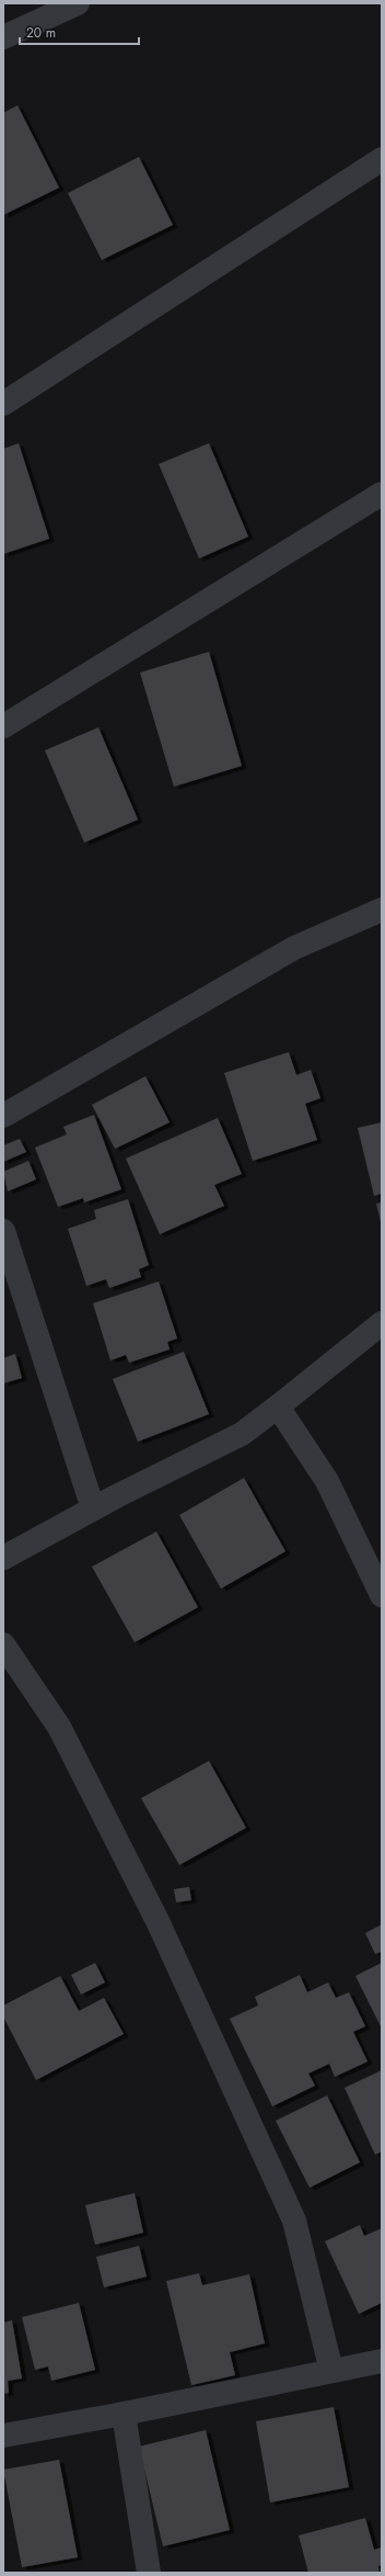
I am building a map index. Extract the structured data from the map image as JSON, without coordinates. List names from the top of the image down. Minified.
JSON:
{"scale_bar":"20 m"}
